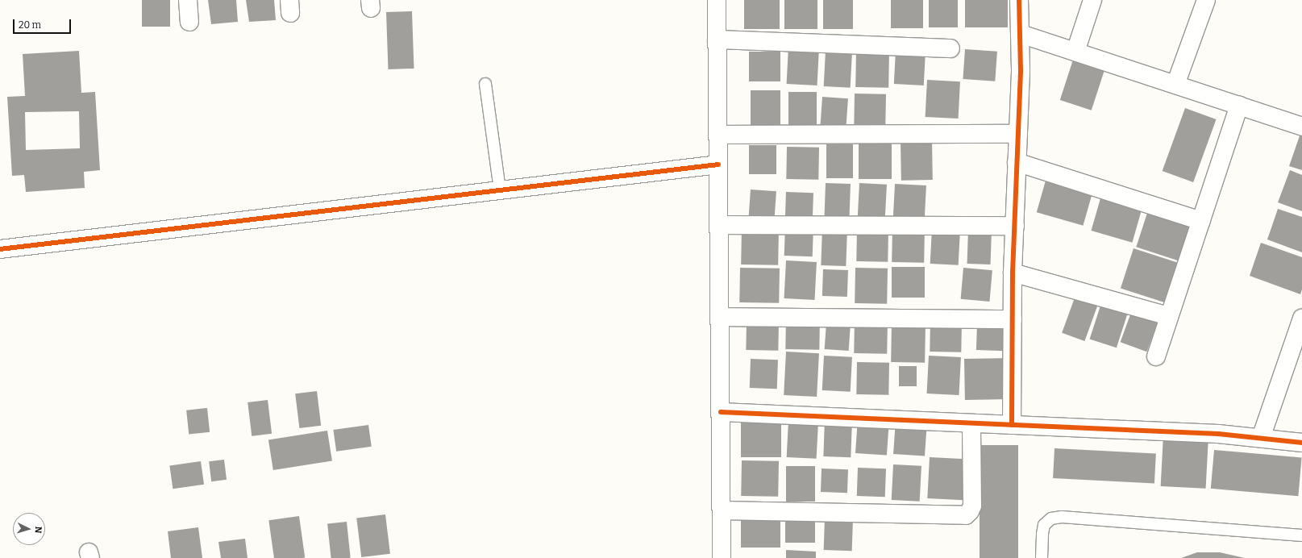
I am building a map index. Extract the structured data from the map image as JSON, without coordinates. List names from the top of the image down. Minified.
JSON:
{"scale_bar":"20 m","north":"right"}
